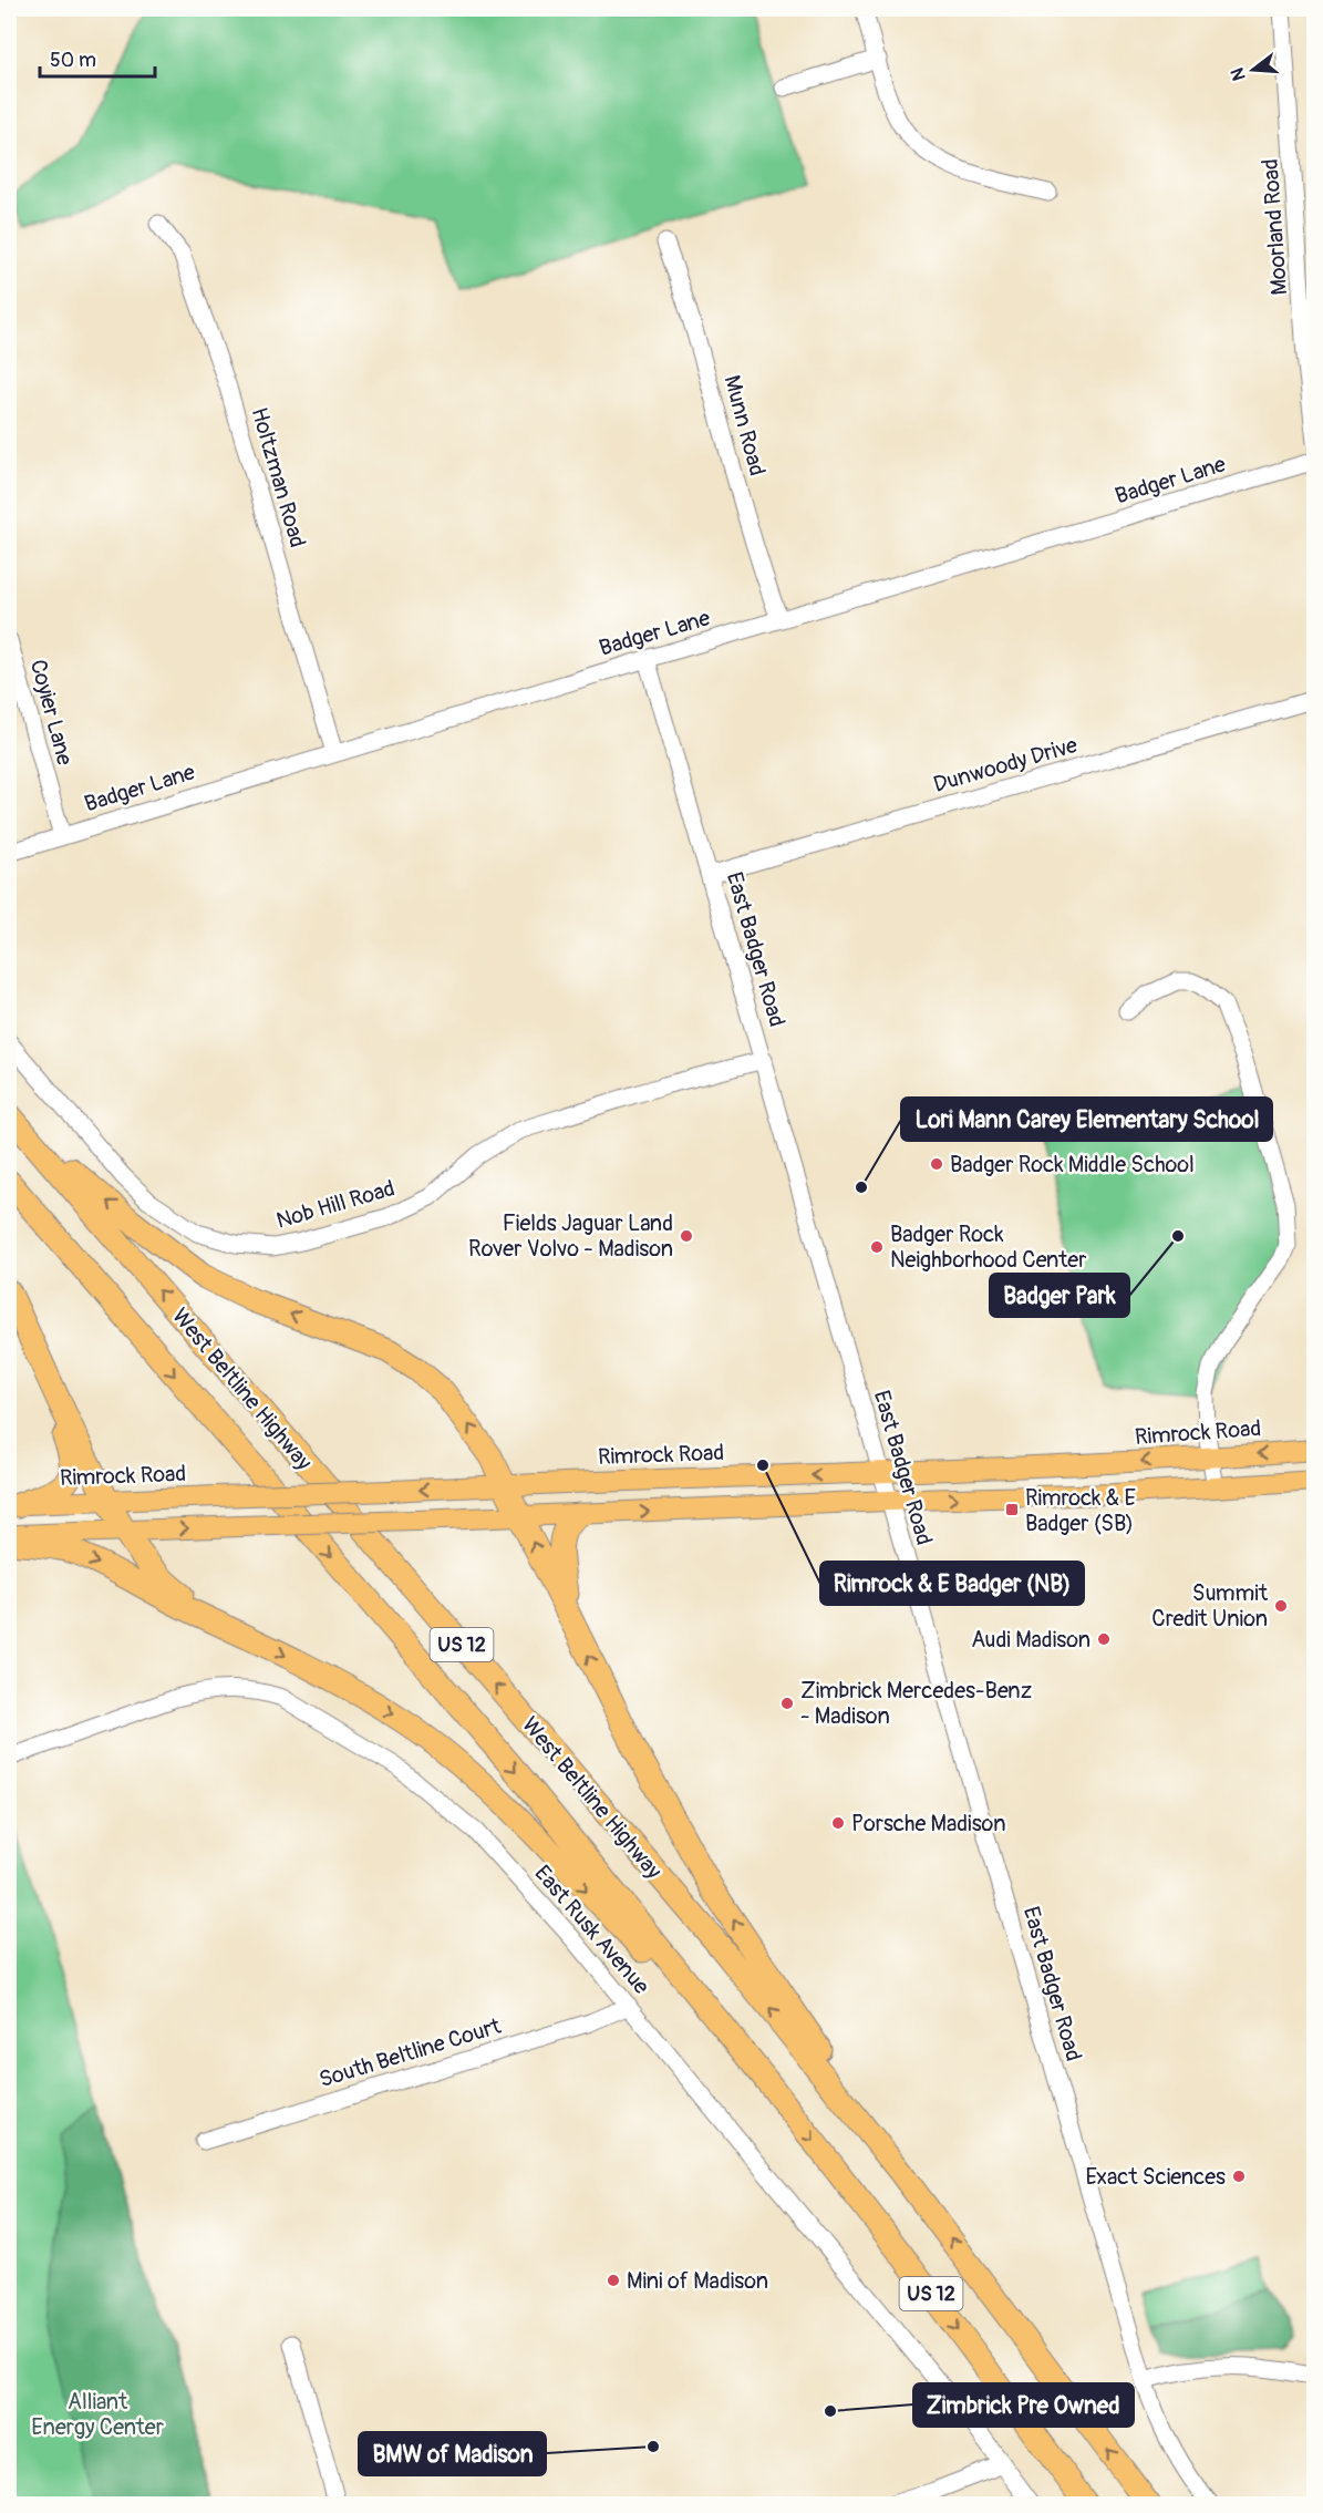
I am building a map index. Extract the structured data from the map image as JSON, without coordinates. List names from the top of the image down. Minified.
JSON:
{"streets":{"highway":["West Beltline Highway","US 12"],"main road":["Rimrock Road"],"street":["Moorland Road","Munn Road","Holtzman Road","Badger Lane","Coyier Lane","Dunwoody Drive","East Badger Road","Nob Hill Road","East Rusk Avenue","South Beltline Court"]},"crossings":[["Munn Road","Badger Lane"],["Holtzman Road","Badger Lane"],["Badger Lane","Coyier Lane"],["Badger Lane","East Badger Road"],["Dunwoody Drive","East Badger Road"],["East Badger Road","Nob Hill Road"],["East Badger Road","Rimrock Road"],["East Rusk Avenue","South Beltline Court"]],"parks":["Alliant Energy Center"],"places":{"other":["Badger Rock Middle School","Lori Mann Carey Elementary School","Fields Jaguar Land Rover Volvo - Madison","Badger Park","Badger Rock Neighborhood Center","Rimrock & E Badger (NB)","Summit Credit Union","Audi Madison","Zimbrick Mercedes-Benz - Madison","Porsche Madison","Exact Sciences","Mini of Madison","Zimbrick Pre Owned","BMW of Madison"],"transit":["Rimrock & E Badger (SB)"]},"scale_bar":"50 m","north":"left"}
